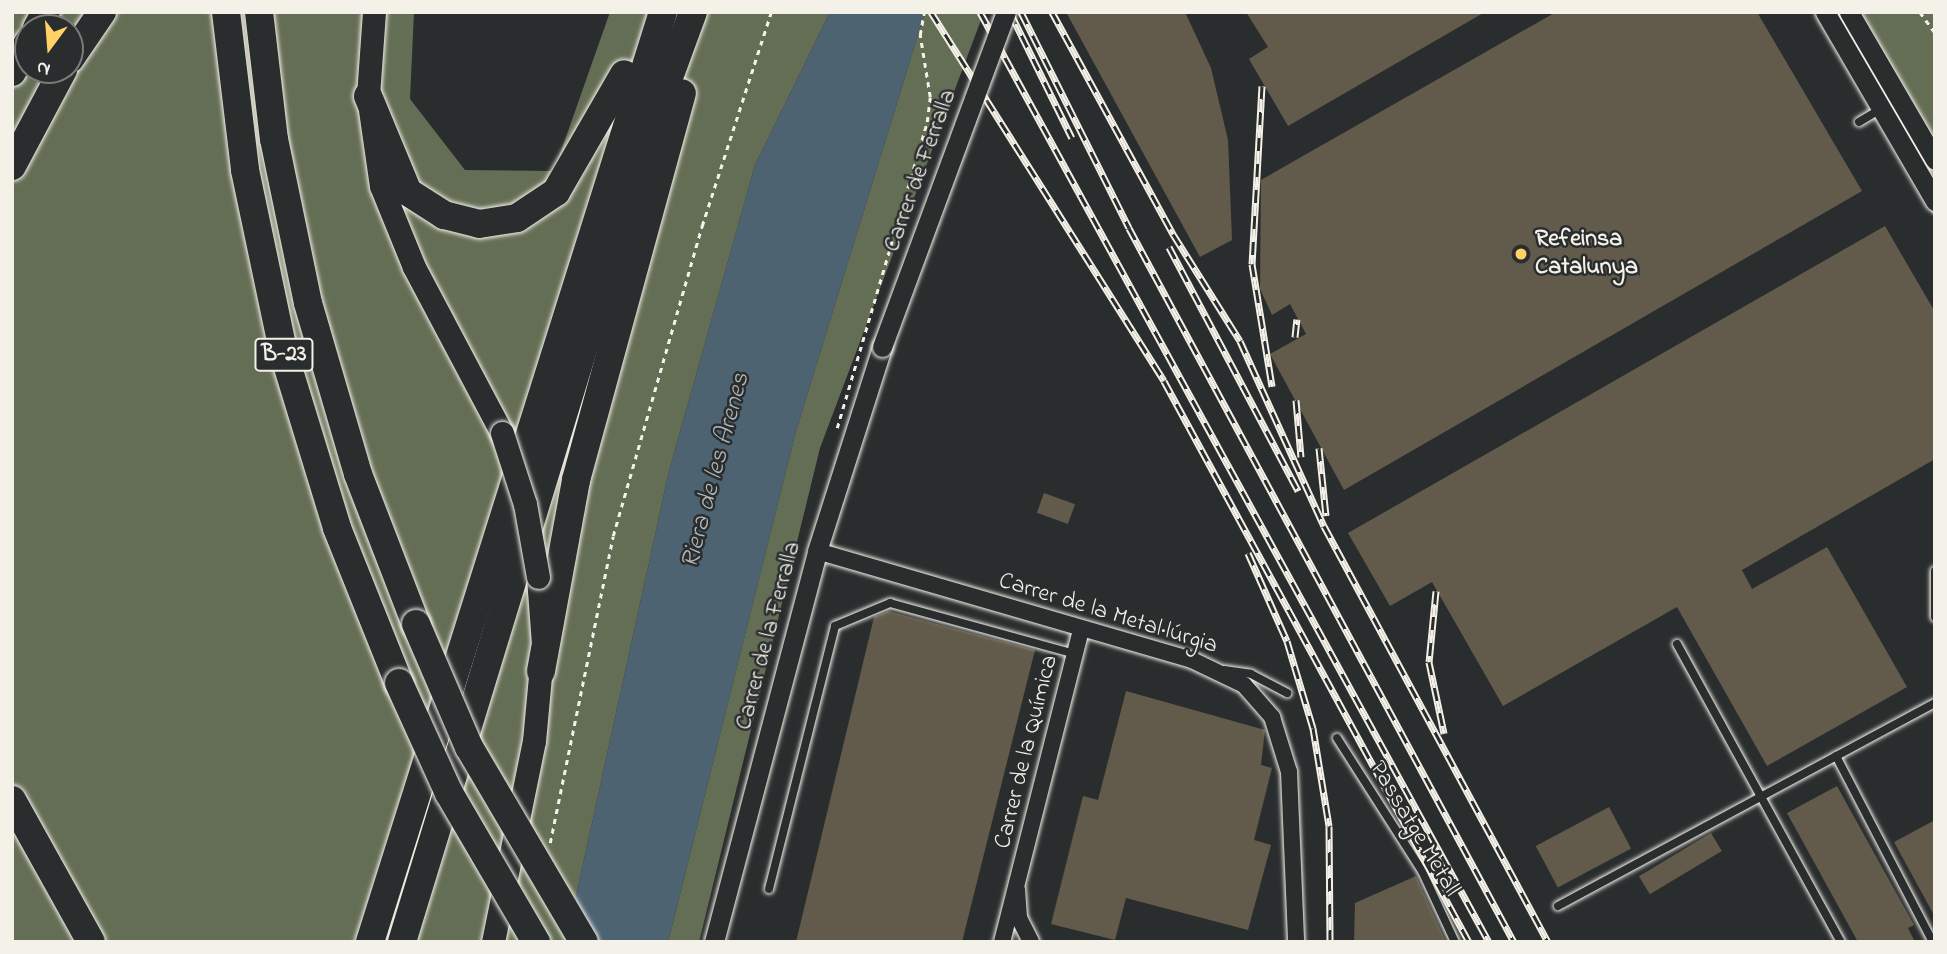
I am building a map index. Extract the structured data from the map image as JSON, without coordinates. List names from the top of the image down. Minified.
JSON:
{"streets":{"highway":["B-23"],"street":["Carrer de Ferralla","Carrer de la Metal·lúrgia","Carrer de la Ferralla","Carrer de la Química"],"lane":["Passatge Metall"]},"crossings":[["Carrer de Ferralla","Carrer de la Ferralla"],["Carrer de la Metal·lúrgia","Carrer de la Ferralla"],["Carrer de la Metal·lúrgia","Carrer de la Química"]],"water":["Riera de les Arenes"],"places":["Refeinsa Catalunya"],"north":"bottom"}
